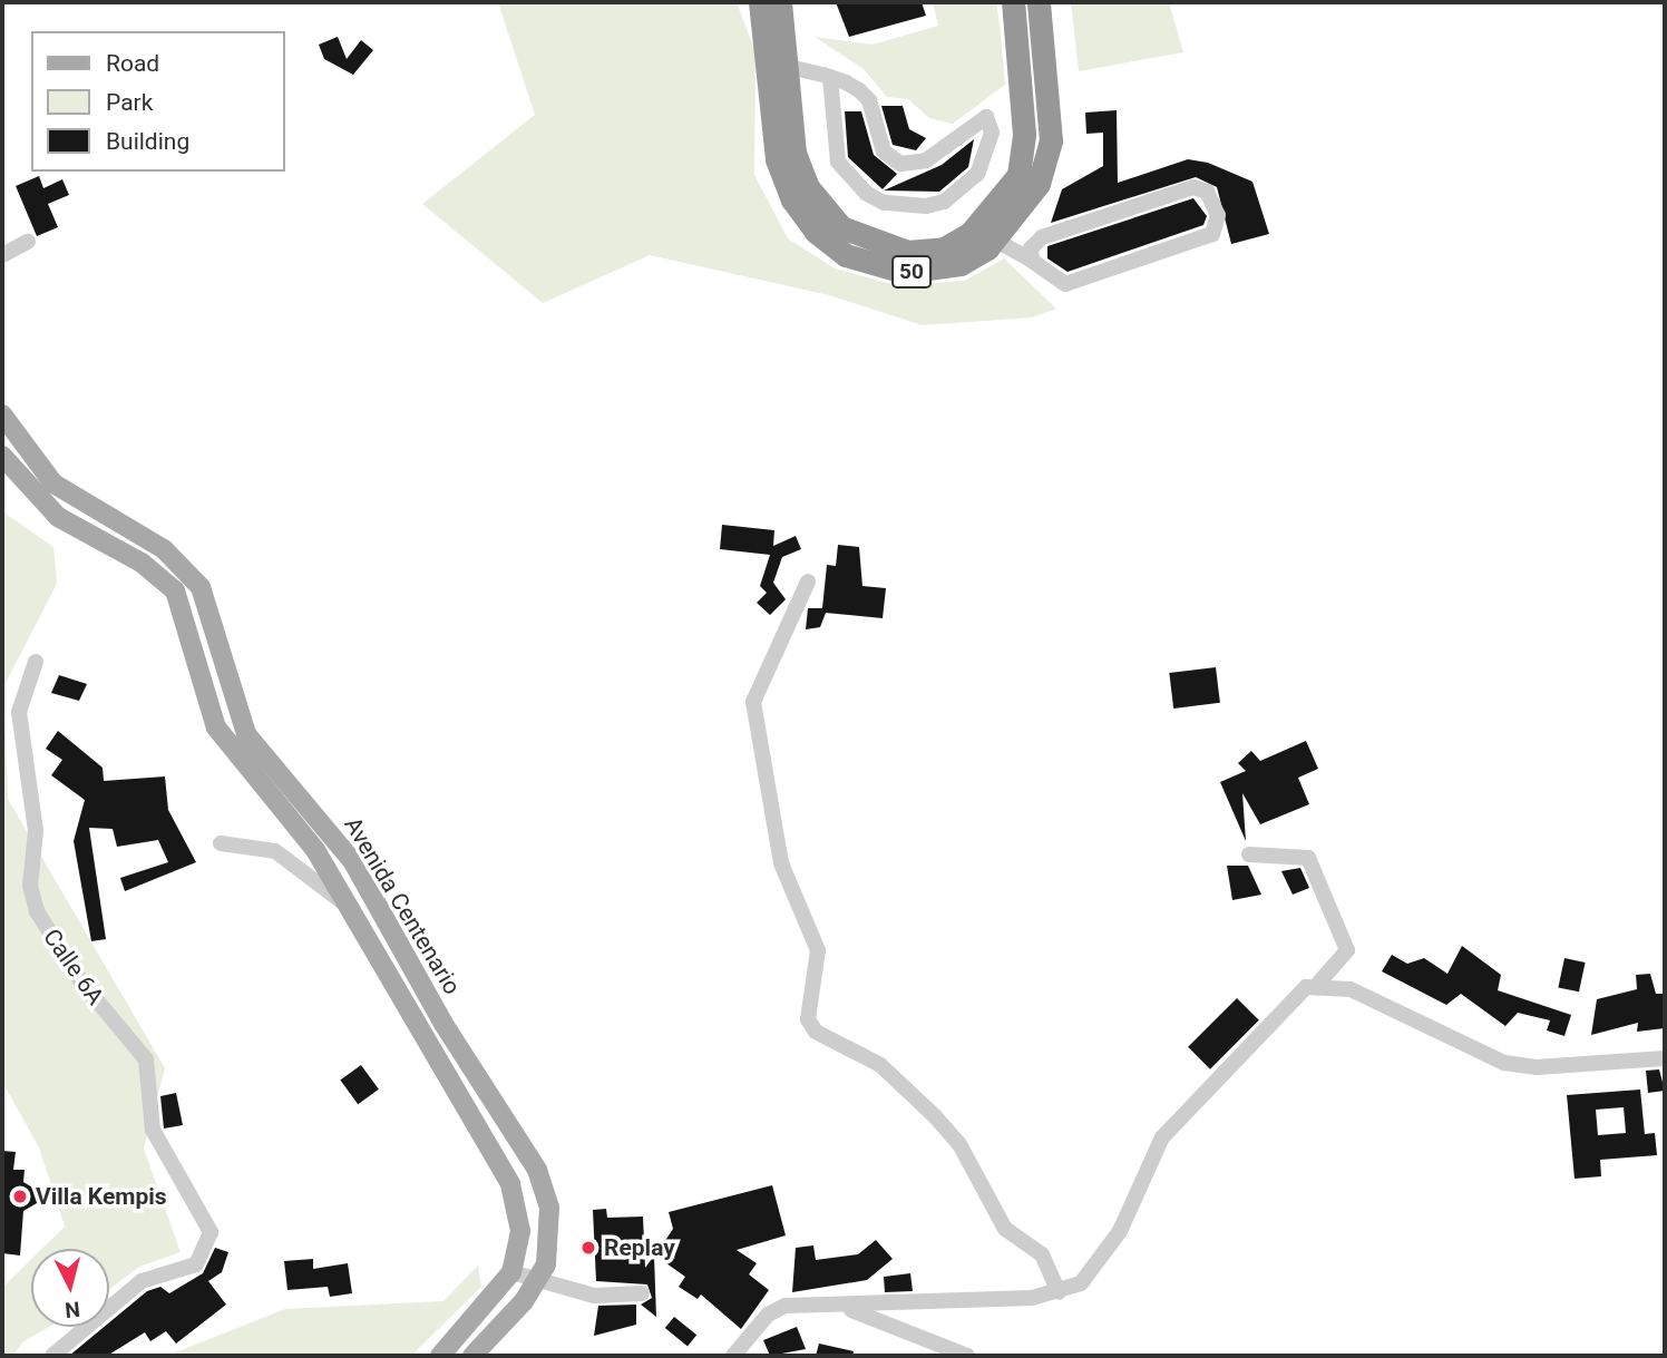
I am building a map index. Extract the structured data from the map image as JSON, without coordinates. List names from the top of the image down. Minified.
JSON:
{"streets":{"highway":["50"],"main road":["Avenida Centenario"],"street":["Calle 6A"]},"places":["Villa Kempis","Replay"],"legend":["Road","Park","Building"],"north":"bottom"}
